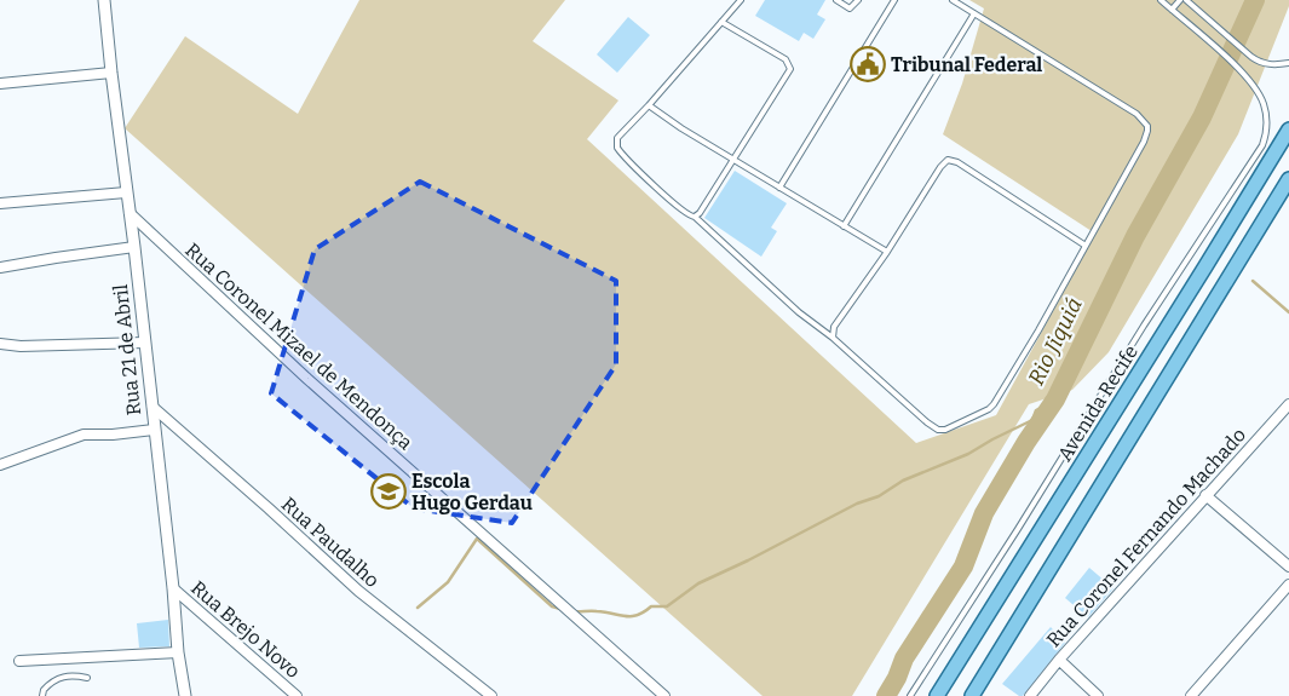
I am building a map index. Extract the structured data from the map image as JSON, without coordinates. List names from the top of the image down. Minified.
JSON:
{"streets":{"main road":["Avenida Recife"],"street":["Rua Coronel Mizael de Mendonça","Rua 21 de Abril","Rua Coronel Fernando Machado","Rua Paudalho","Rua Brejo Novo"]},"crossings":[["Rua Coronel Mizael de Mendonça","Rua 21 de Abril"],["Rua 21 de Abril","Rua Paudalho"],["Rua 21 de Abril","Rua Brejo Novo"]],"water":["Rio Jiquiá"],"places":{"public building":["Tribunal Federal"],"school or university":["Escola Hugo Gerdau"]}}
